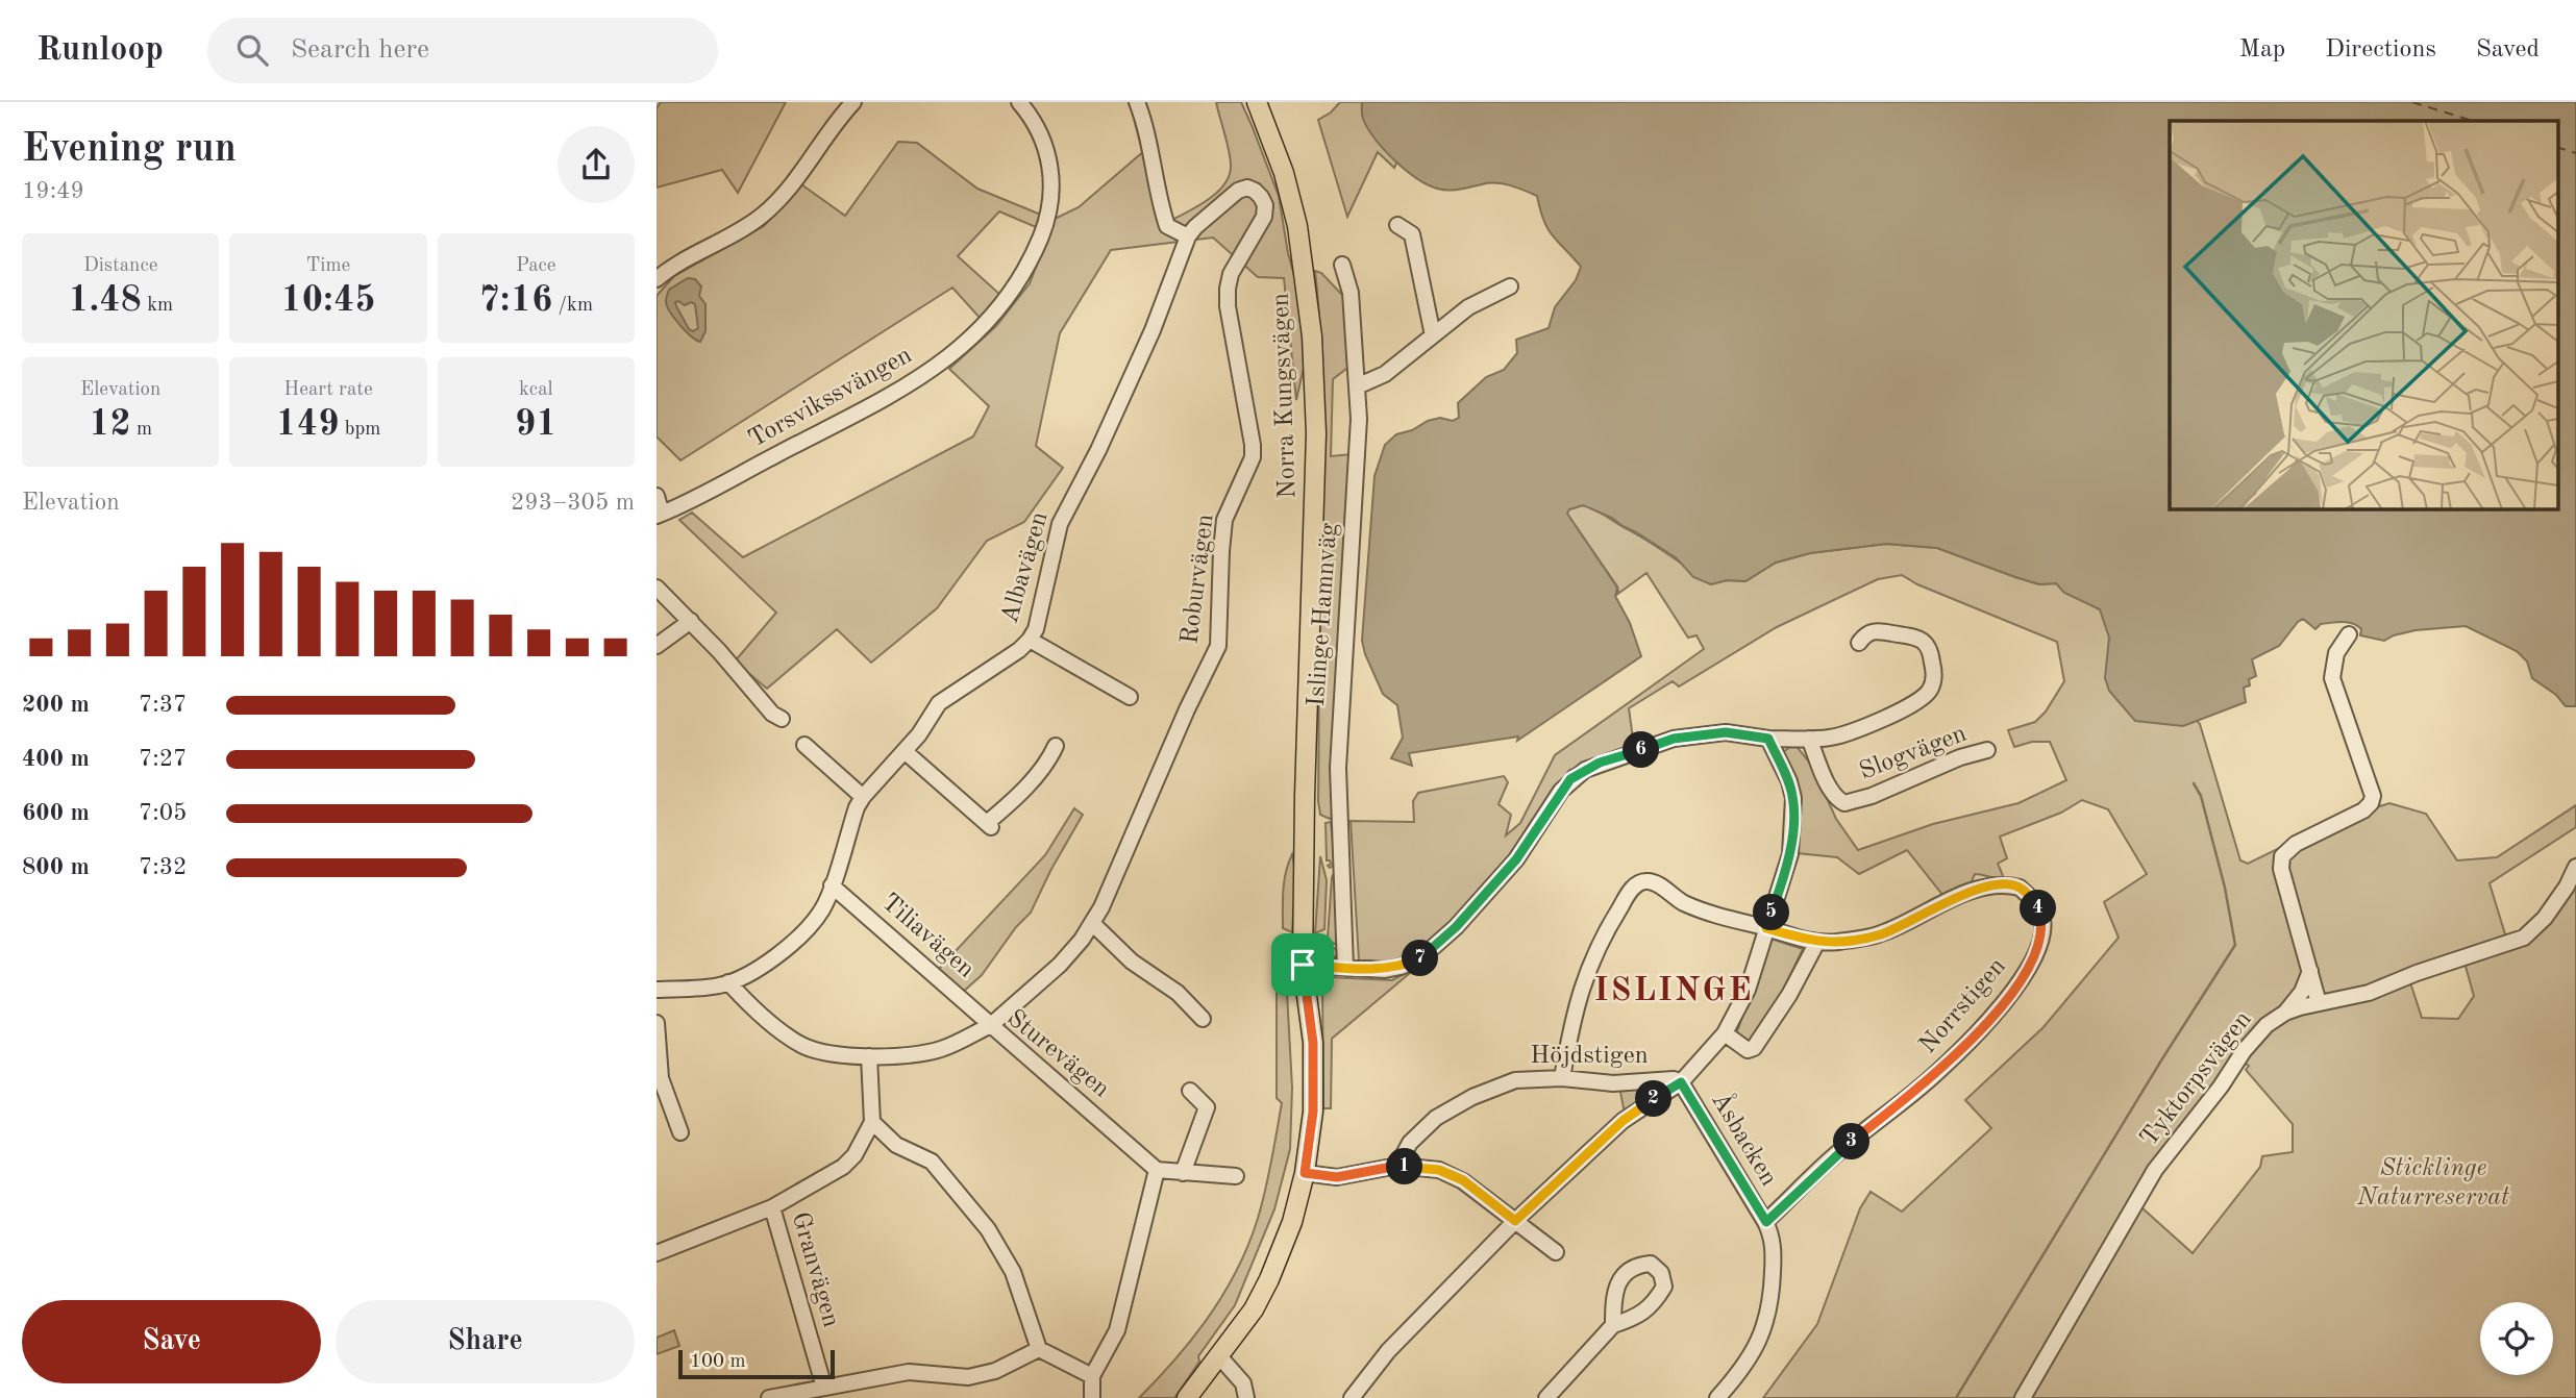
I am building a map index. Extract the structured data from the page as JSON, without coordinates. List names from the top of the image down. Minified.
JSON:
{"streets":{"main road":["Norra Kungsvägen"],"street":["Torsvikssvängen","Albavägen","Roburvägen","Islinge Hamnväg","Slogvägen","Tiliavägen","Norrstigen","Sturevägen","Höjdstigen","Tyktorpsvägen","Åsbacken","Granvägen"]},"crossings":[["Albavägen","Roburvägen"],["Albavägen","Tiliavägen"],["Albavägen","Sturevägen"],["Roburvägen","Tiliavägen"],["Roburvägen","Sturevägen"],["Tiliavägen","Sturevägen"],["Norrstigen","Höjdstigen"],["Norrstigen","Åsbacken"],["Höjdstigen","Åsbacken"]],"districts":["ISLINGE"],"parks":["Sticklinge Naturreservat"],"scale_bar":"100 m","page":{"header":"Runloop","search":"Search here","nav":["Map","Directions","Saved"],"heading":["Evening run","19:49"],"stats":[["Distance","1.48 km"],["Time","10:45"],["Pace","7:16 /km"],["Elevation","12 m"],["Heart rate","149 bpm"],["kcal","91"]],"chart":["Elevation","293–305 m"],"list":[{"name":"200 m","note":"7:37"},{"name":"400 m","note":"7:27"},{"name":"600 m","note":"7:05"},{"name":"800 m","note":"7:32"}],"pins":["6","4","5","7","2","3","1"],"buttons":["Save","Share"],"scale":"100 m"}}
